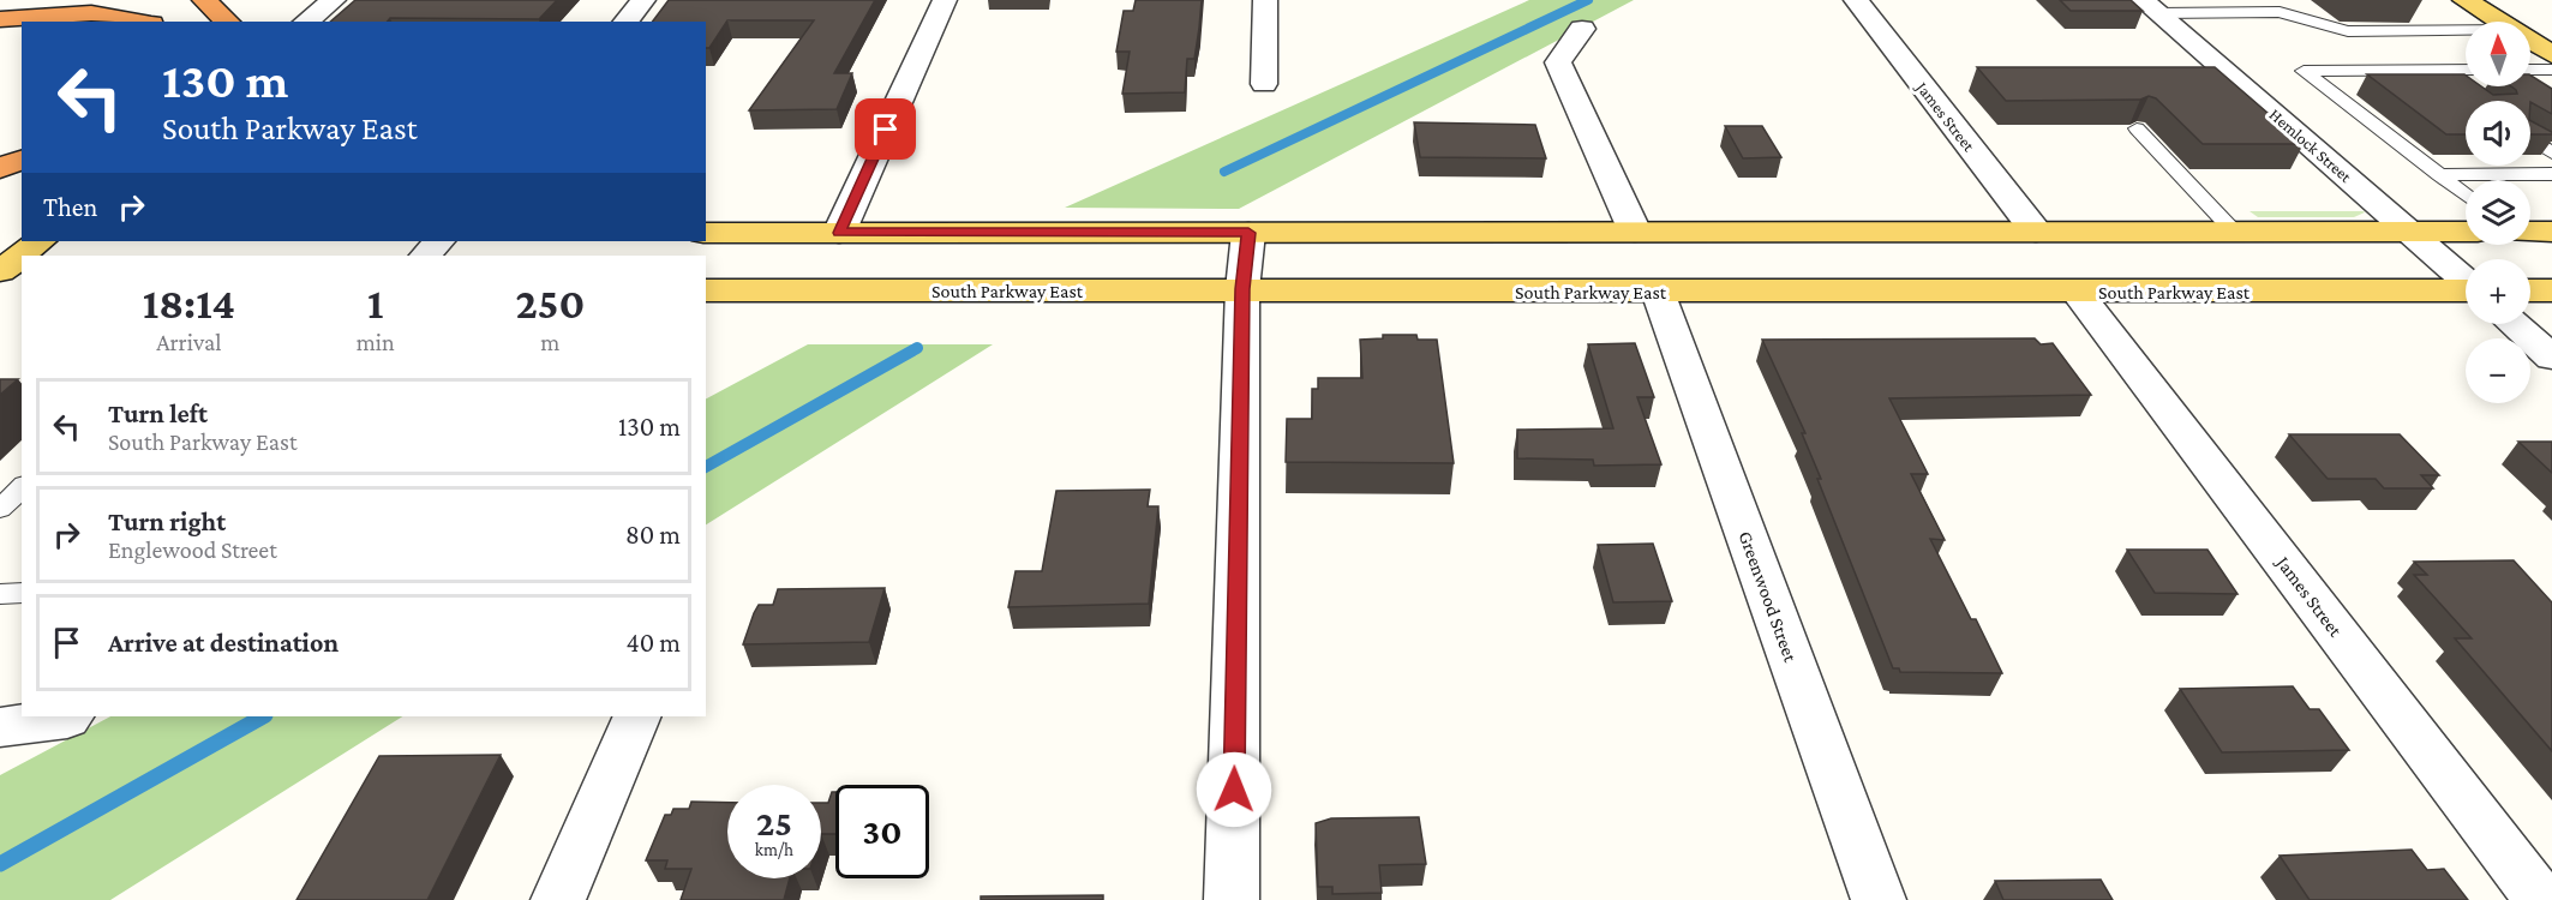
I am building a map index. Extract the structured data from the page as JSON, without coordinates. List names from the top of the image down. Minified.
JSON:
{"streets":{"main road":["South Parkway East"],"street":["James Street","Hemlock Street","Greenwood Street"]},"crossings":[["James Street","South Parkway East"],["South Parkway East","Greenwood Street"]],"north":"top","page":{"map_buttons":["+","−"],"turn":["130 m","South Parkway East"],"then":"Then","eta":["18:14","Arrival","1","min","250","m"],"list":[{"name":"Turn left","note":"South Parkway East","value":"130 m"},{"name":"Turn right","note":"Englewood Street","value":"80 m"},{"name":"Arrive at destination","value":"40 m"}],"speed":"25 km/h","limit":"30"}}
